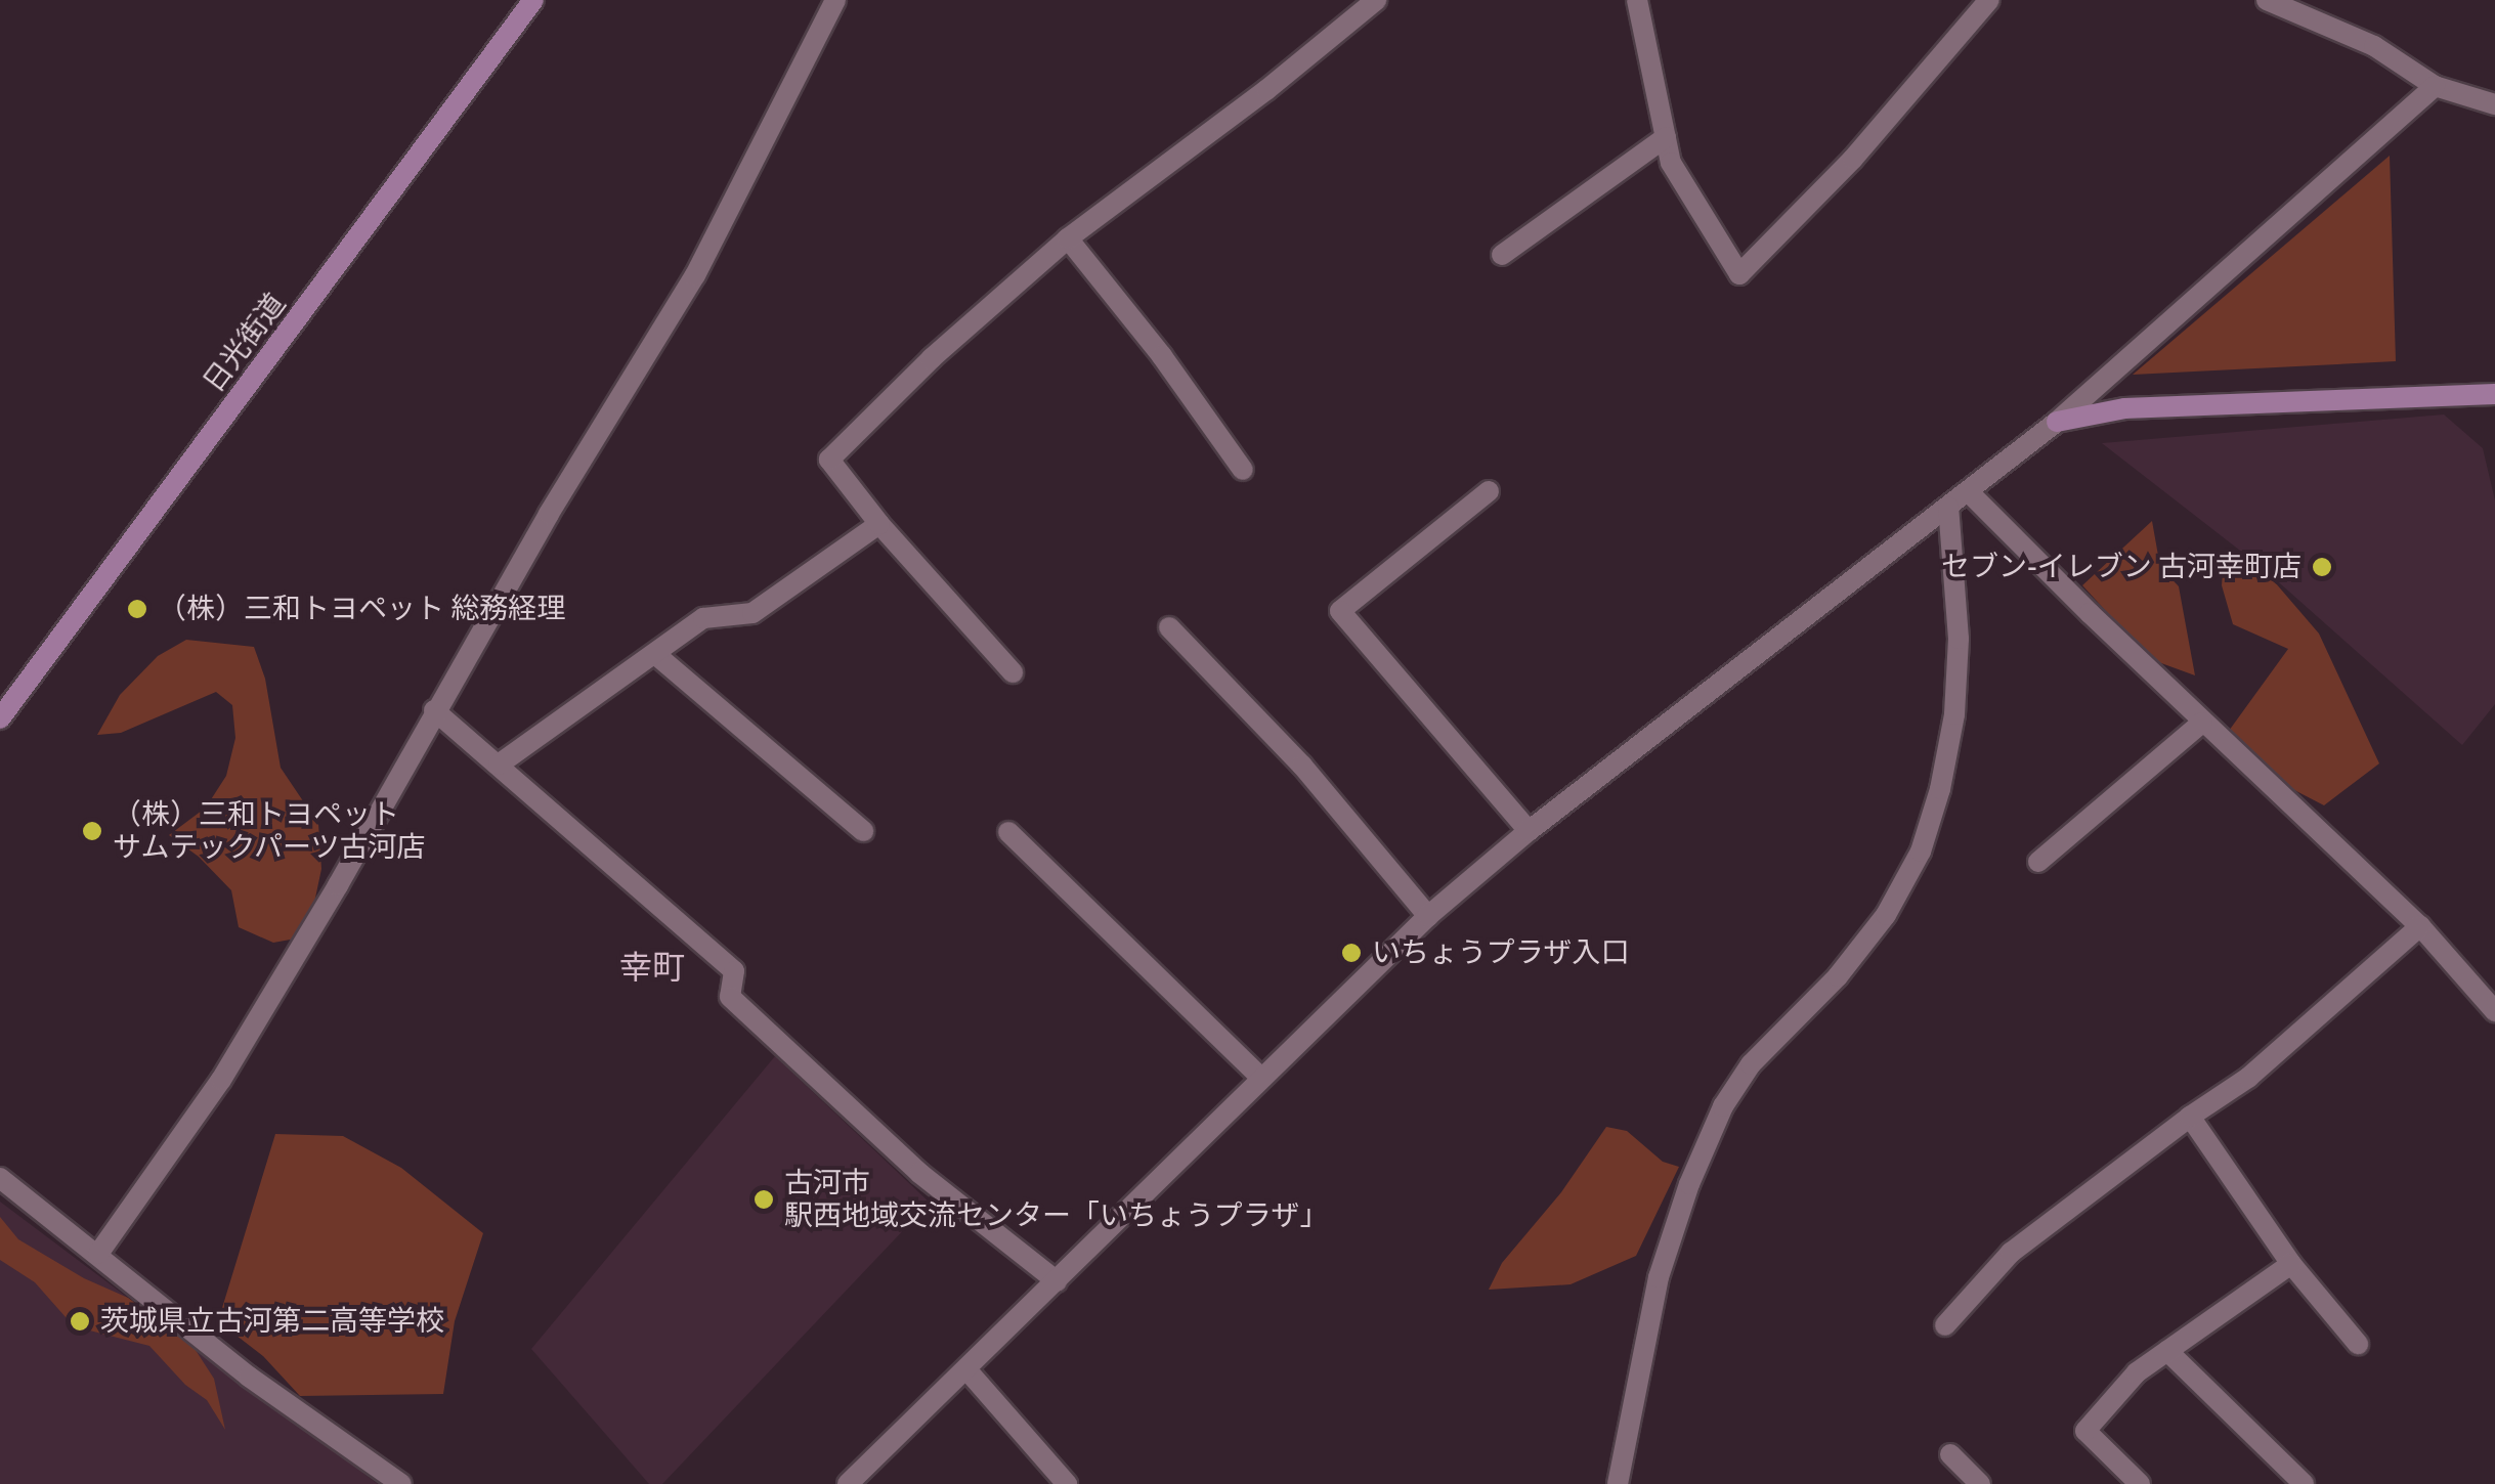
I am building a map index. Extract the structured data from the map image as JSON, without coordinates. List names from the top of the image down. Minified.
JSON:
{"streets":{"main road":["日光街道"]},"districts":["幸町"],"places":["セブン-イレブン 古河幸町店","（株）三和トヨペット 総務経理","（株）三和トヨペット サムテックパーツ古河店","いちょうプラザ入口","古河市 駅西地域交流センター「いちょうプラザ」","茨城県立古河第二高等学校"]}
